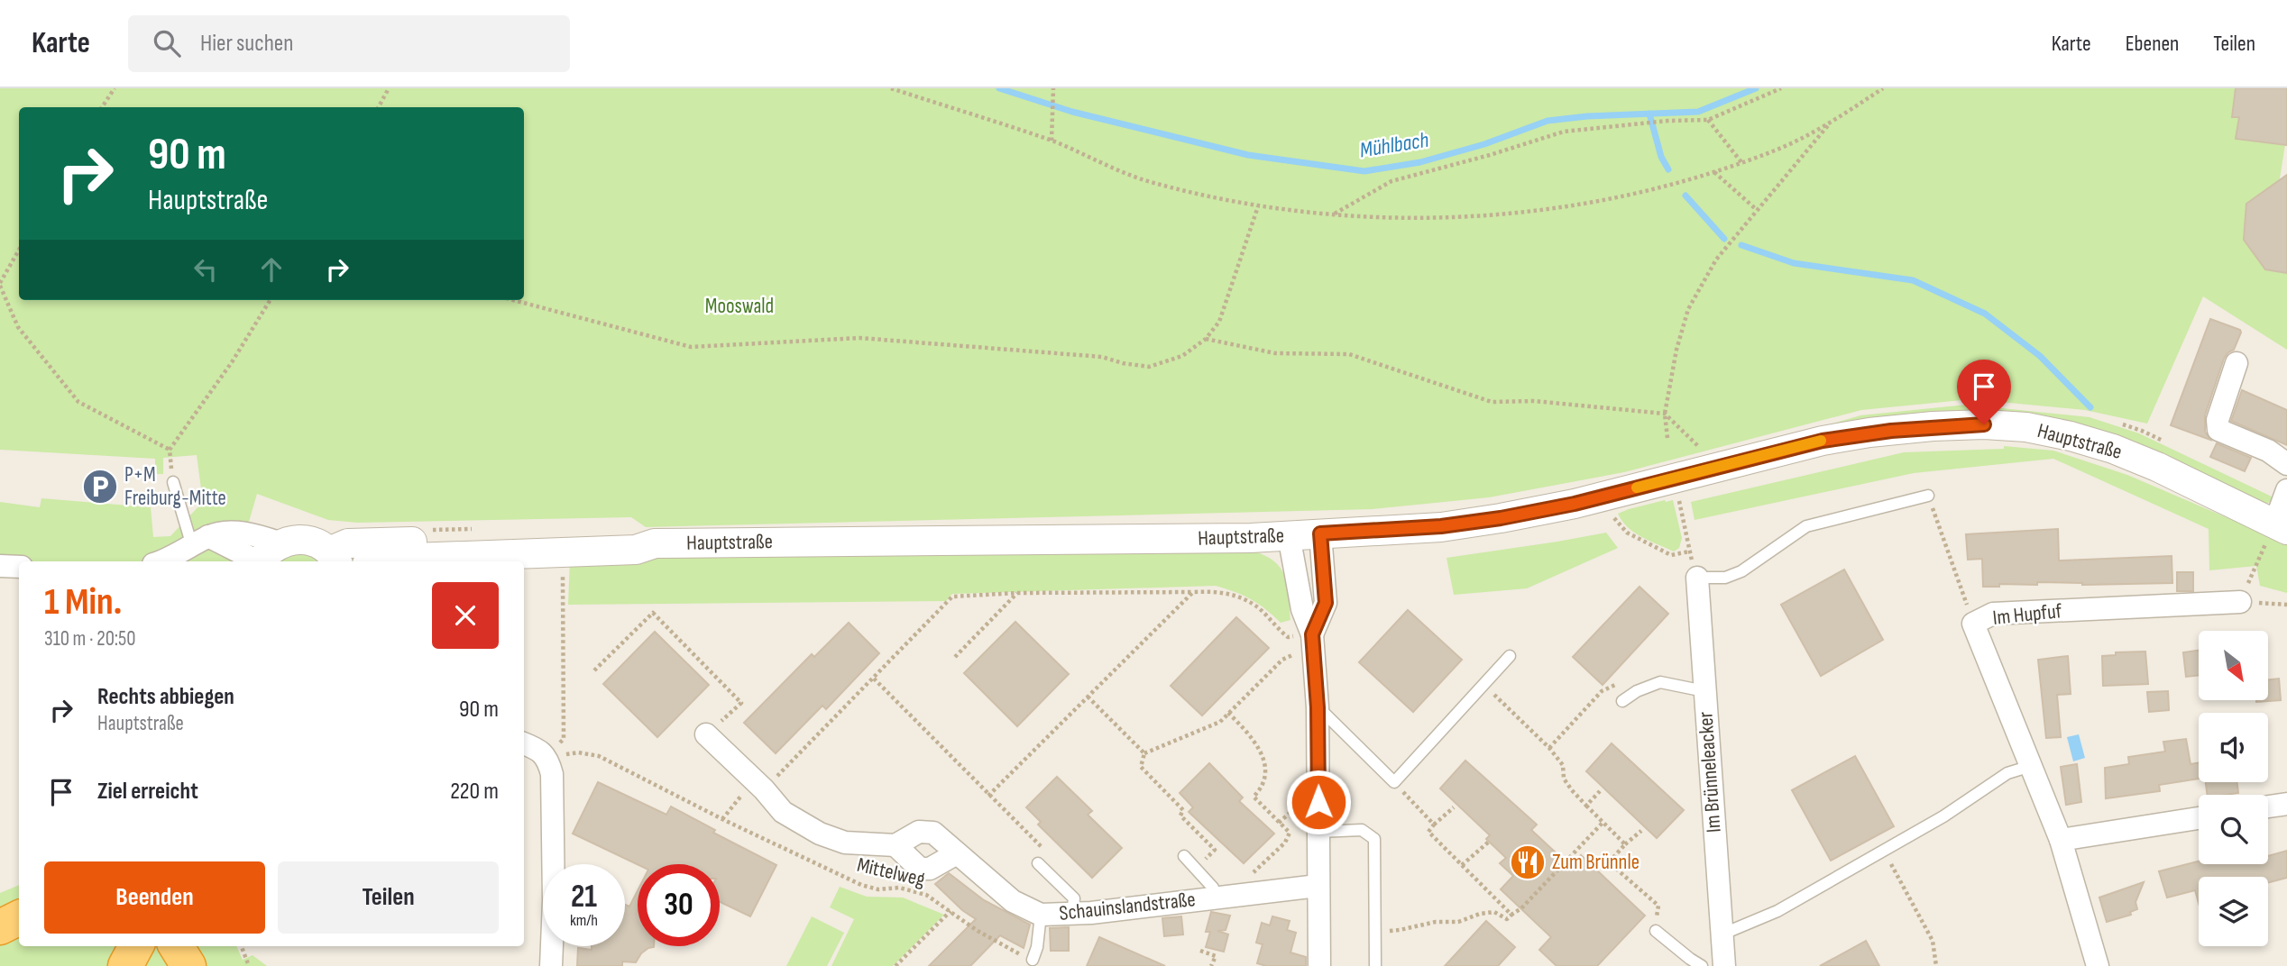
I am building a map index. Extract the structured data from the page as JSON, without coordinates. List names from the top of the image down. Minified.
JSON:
{"streets":{"street":["Hauptstraße","Im Hupfuf","Im Brünneleacker","Schauinslandstraße"],"path":["Mittelweg"]},"water":["Mühlbach"],"parks":["Mooswald"],"places":{"parking":["P+M Freiburg-Mitte"],"restaurant":["Zum Brünnle"]},"north":"bottom right","page":{"header":"Karte","search":"Hier suchen","nav":["Karte","Ebenen","Teilen"],"turn":["90 m","Hauptstraße"],"heading":["1 Min.","310 m · 20:50"],"list":[{"name":"Rechts abbiegen","note":"Hauptstraße","value":"90 m"},{"name":"Ziel erreicht","value":"220 m"}],"buttons":["Beenden","Teilen"],"speed":"21 km/h","limit":"30"}}
